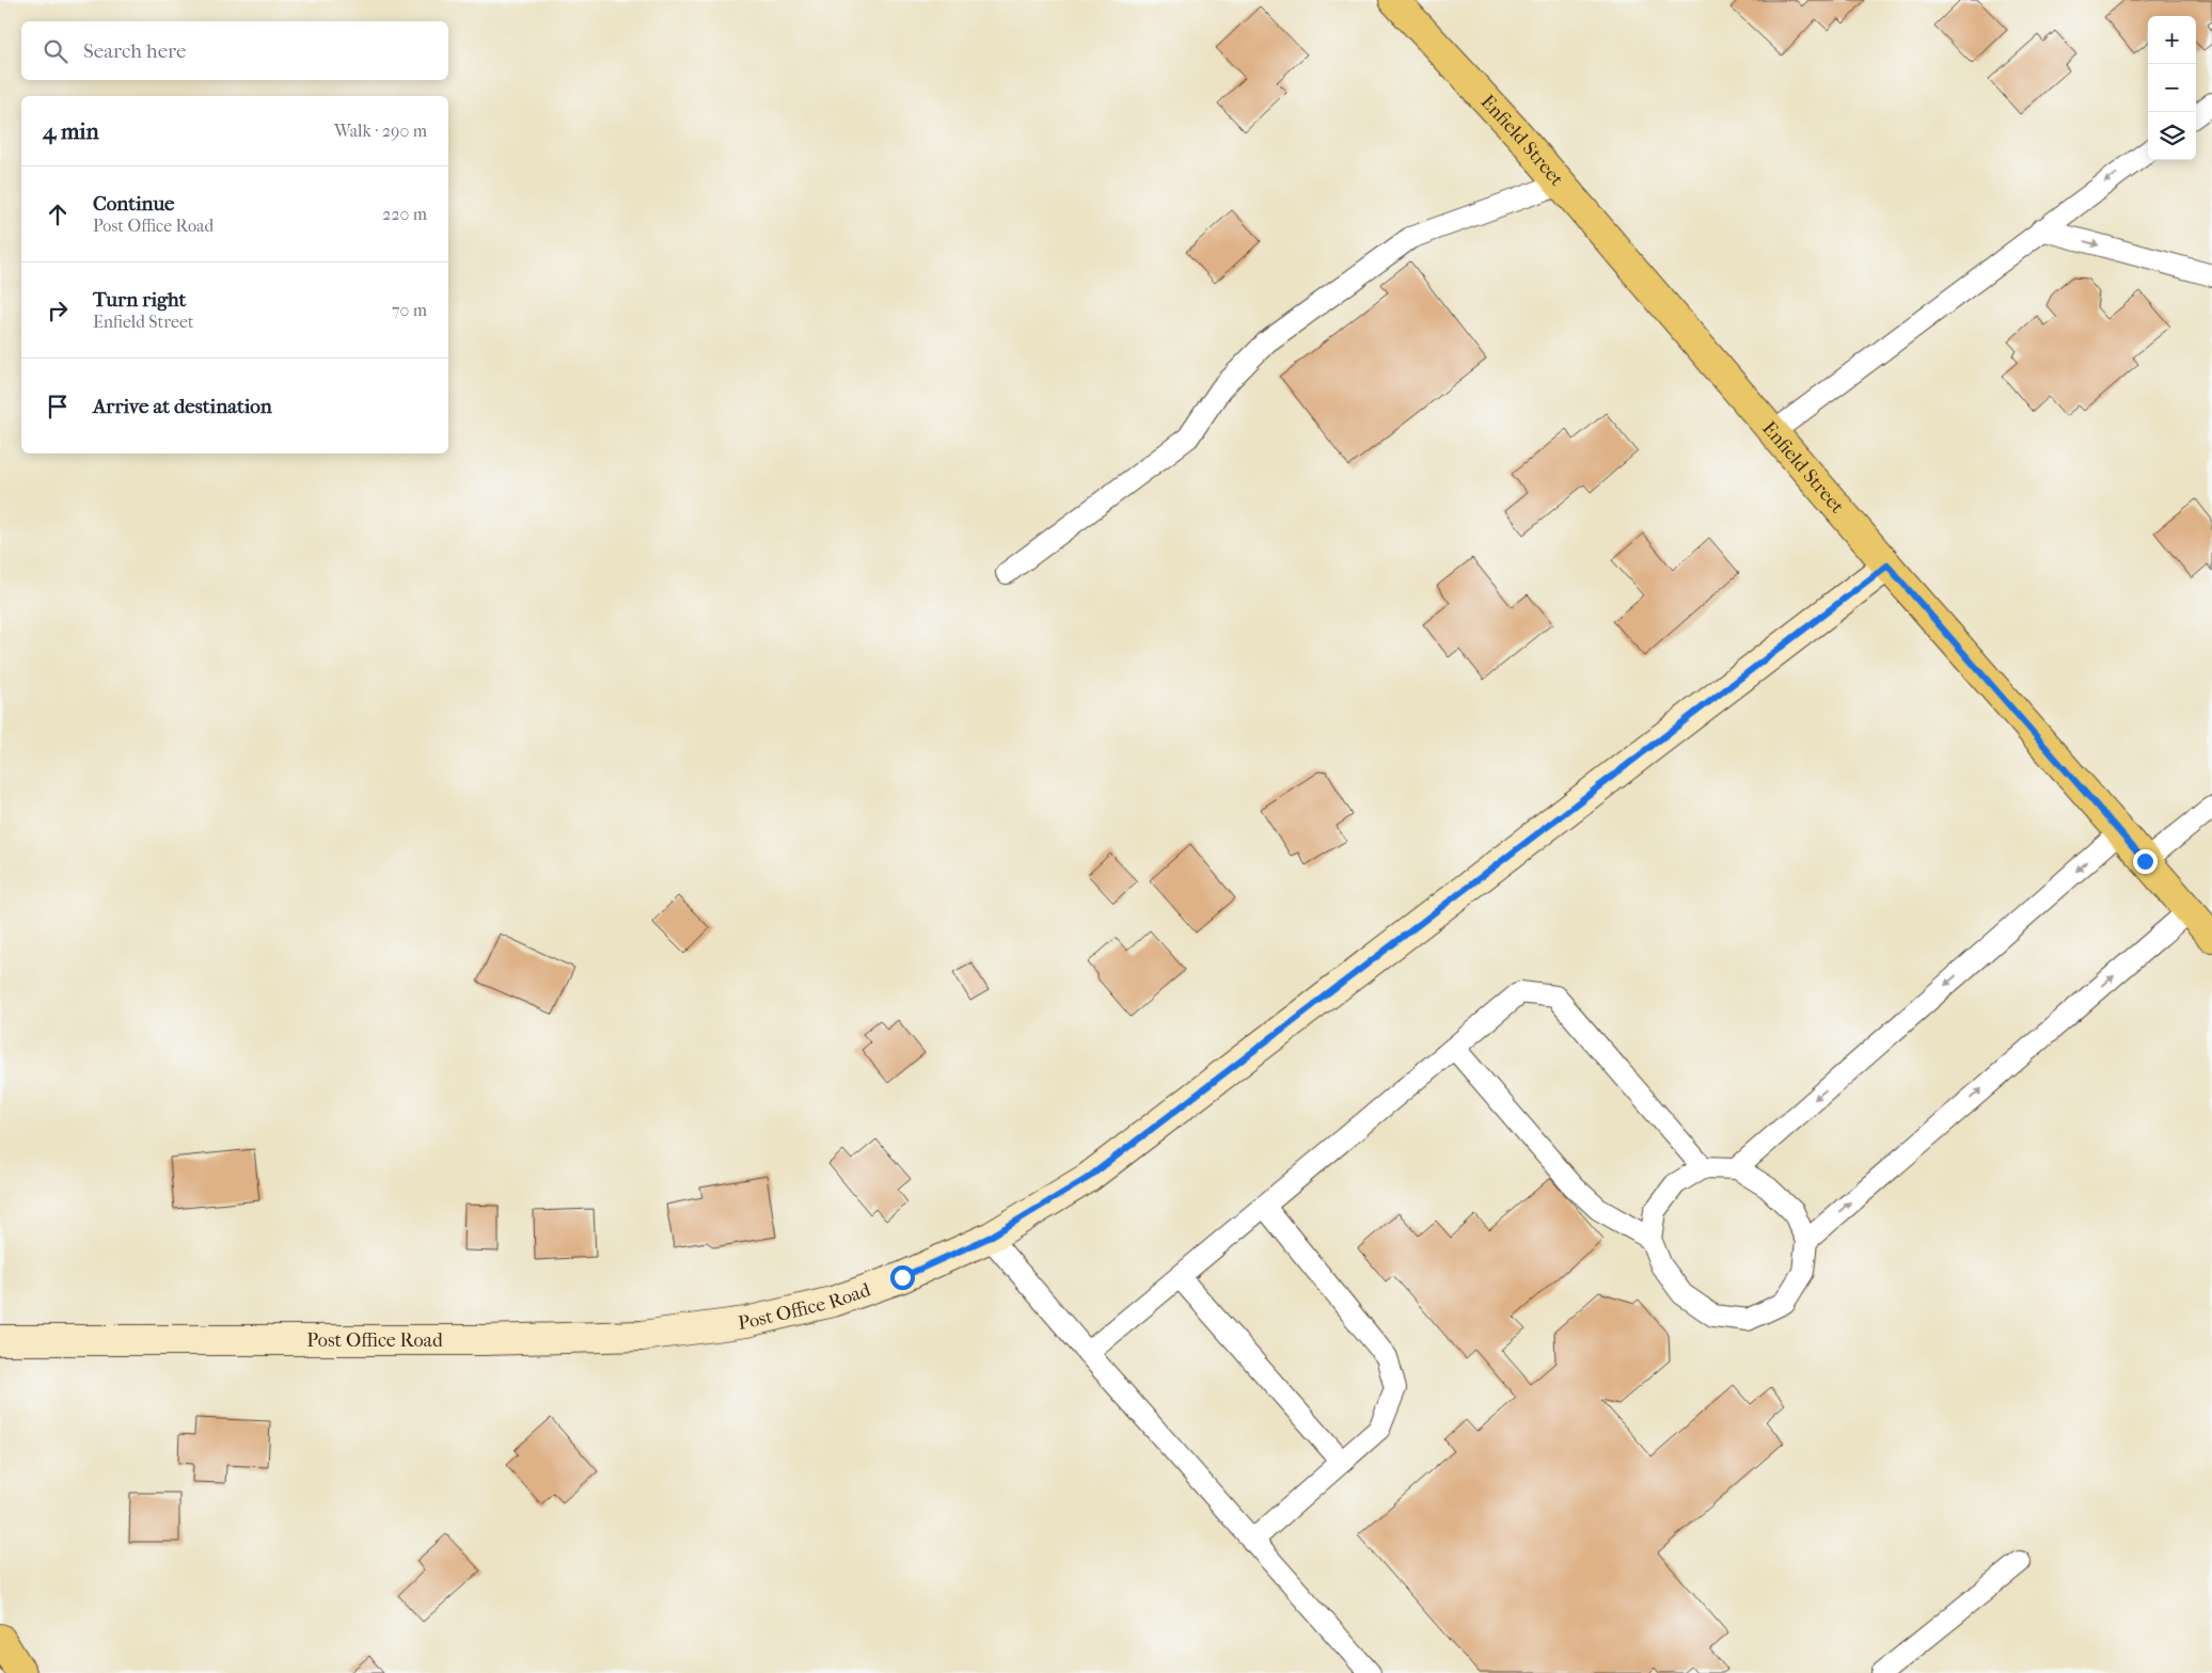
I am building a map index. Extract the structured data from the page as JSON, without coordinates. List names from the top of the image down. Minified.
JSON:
{"streets":{"main road":["Enfield Street"],"street":["Post Office Road"]},"crossings":[["Enfield Street","Post Office Road"]],"page":{"map_buttons":["+","−"],"search":"Search here","heading":["4 min","Walk · 290 m"],"list":[["Continue","Post Office Road","220 m"],["Turn right","Enfield Street","70 m"],"Arrive at destination"]}}
